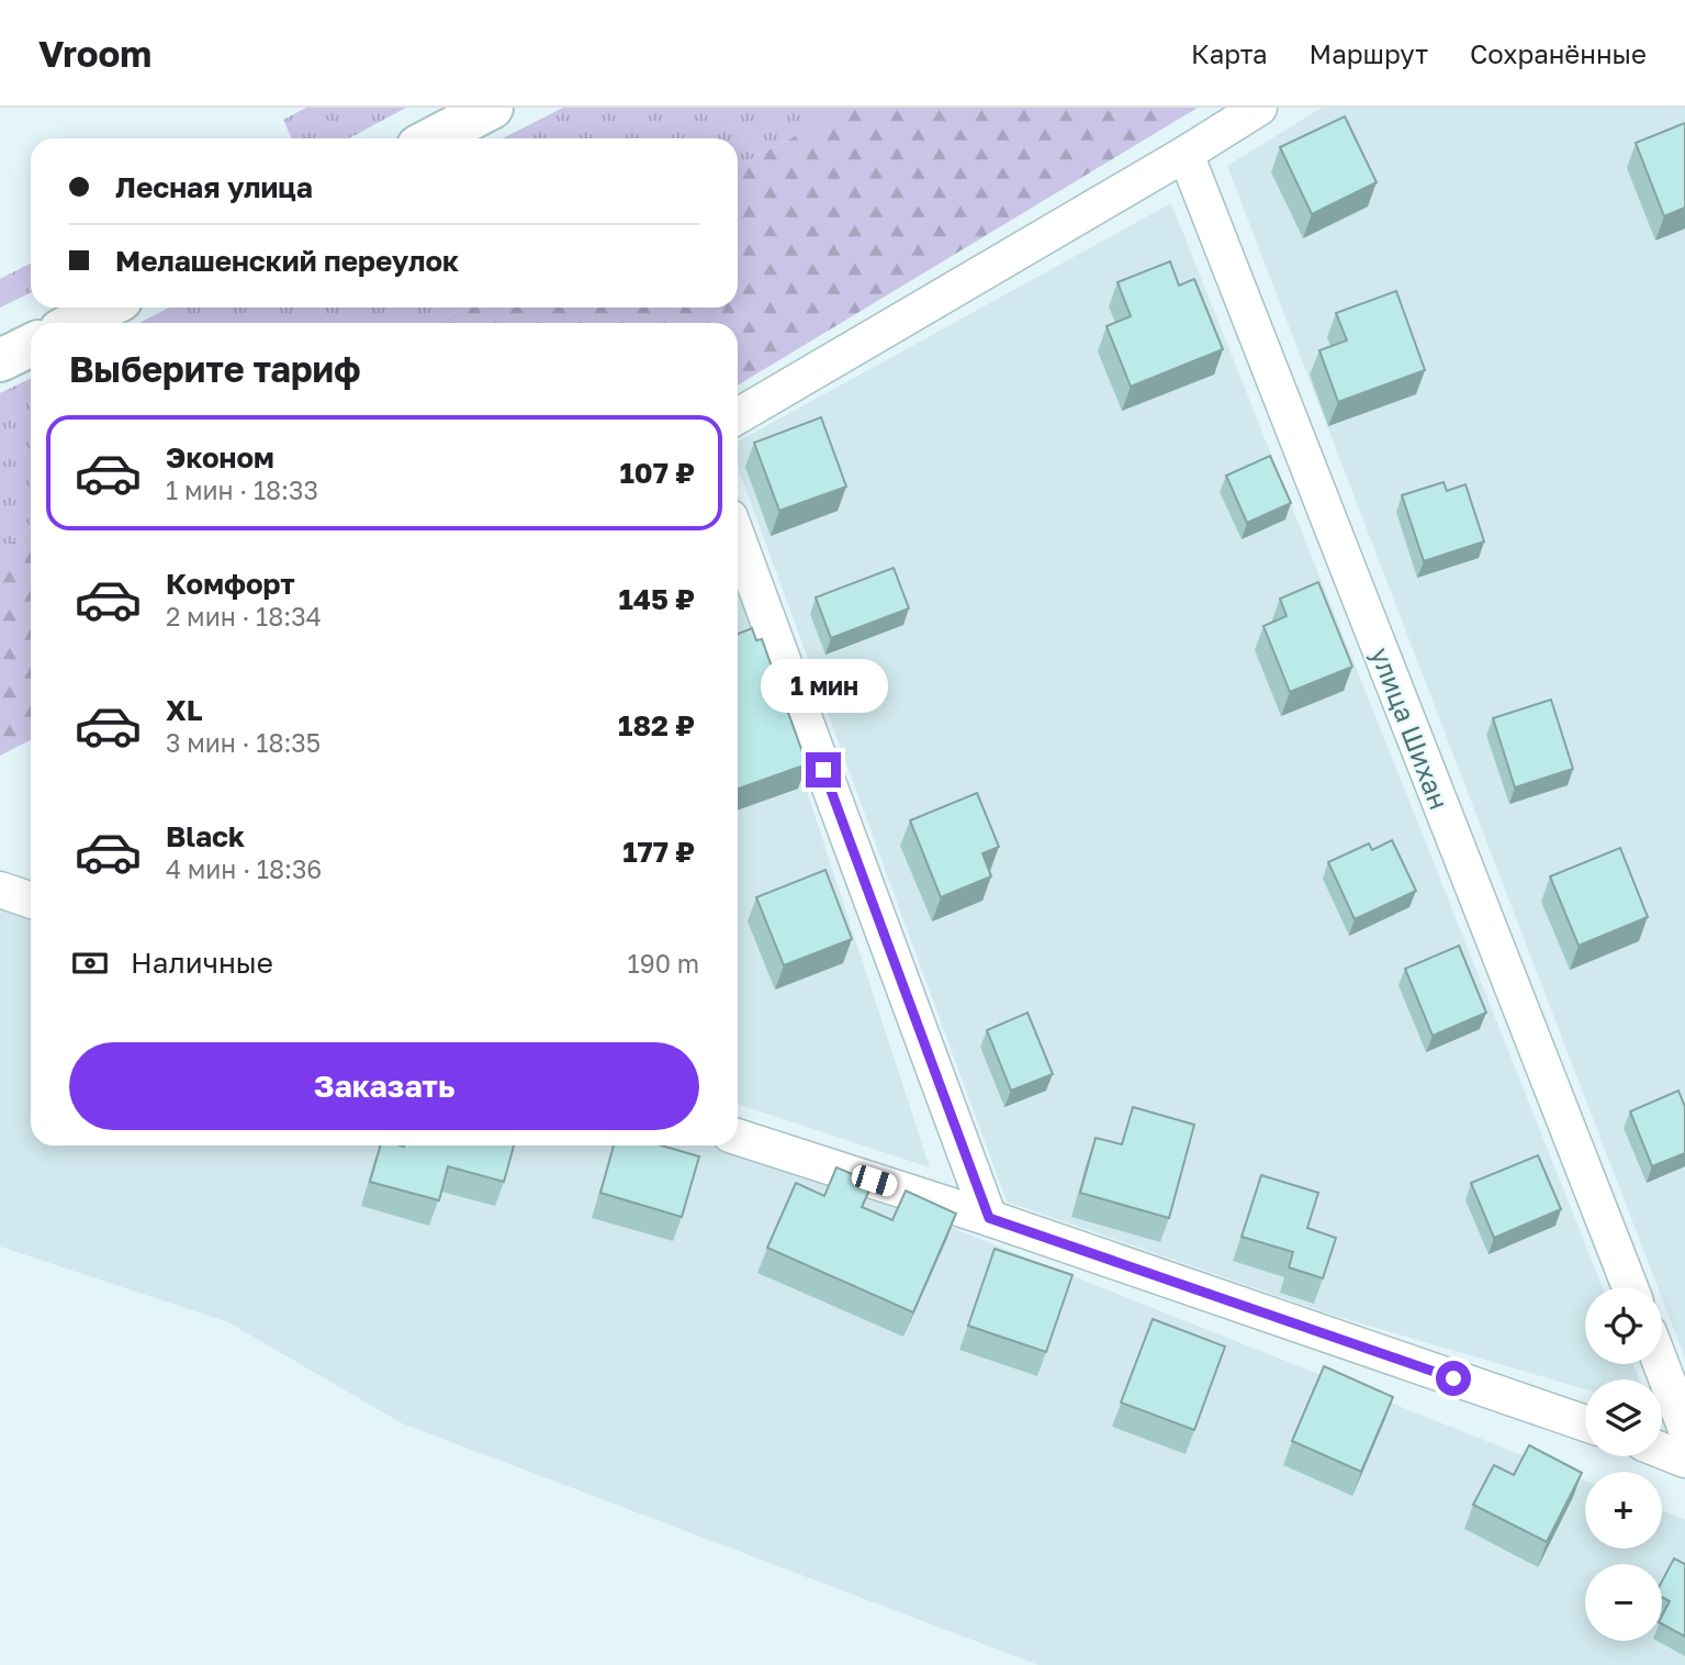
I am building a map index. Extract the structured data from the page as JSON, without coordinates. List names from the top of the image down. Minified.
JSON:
{"streets":{"street":["улица Шихан"]},"page":{"header":"Vroom","nav":["Карта","Маршрут","Сохранённые"],"banner":["Лесная улица","Мелашенский переулок"],"heading":"Выберите тариф","list":[{"name":"Эконом","note":"1 мин · 18:33","value":"107 ₽"},{"name":"Комфорт","note":"2 мин · 18:34","value":"145 ₽"},{"name":"XL","note":"3 мин · 18:35","value":"182 ₽"},{"name":"Black","note":"4 мин · 18:36","value":"177 ₽"}],"bubble":"1 мин","pay":["Наличные","190 m"],"buttons":"Заказать","map_buttons":["+","−"]}}
